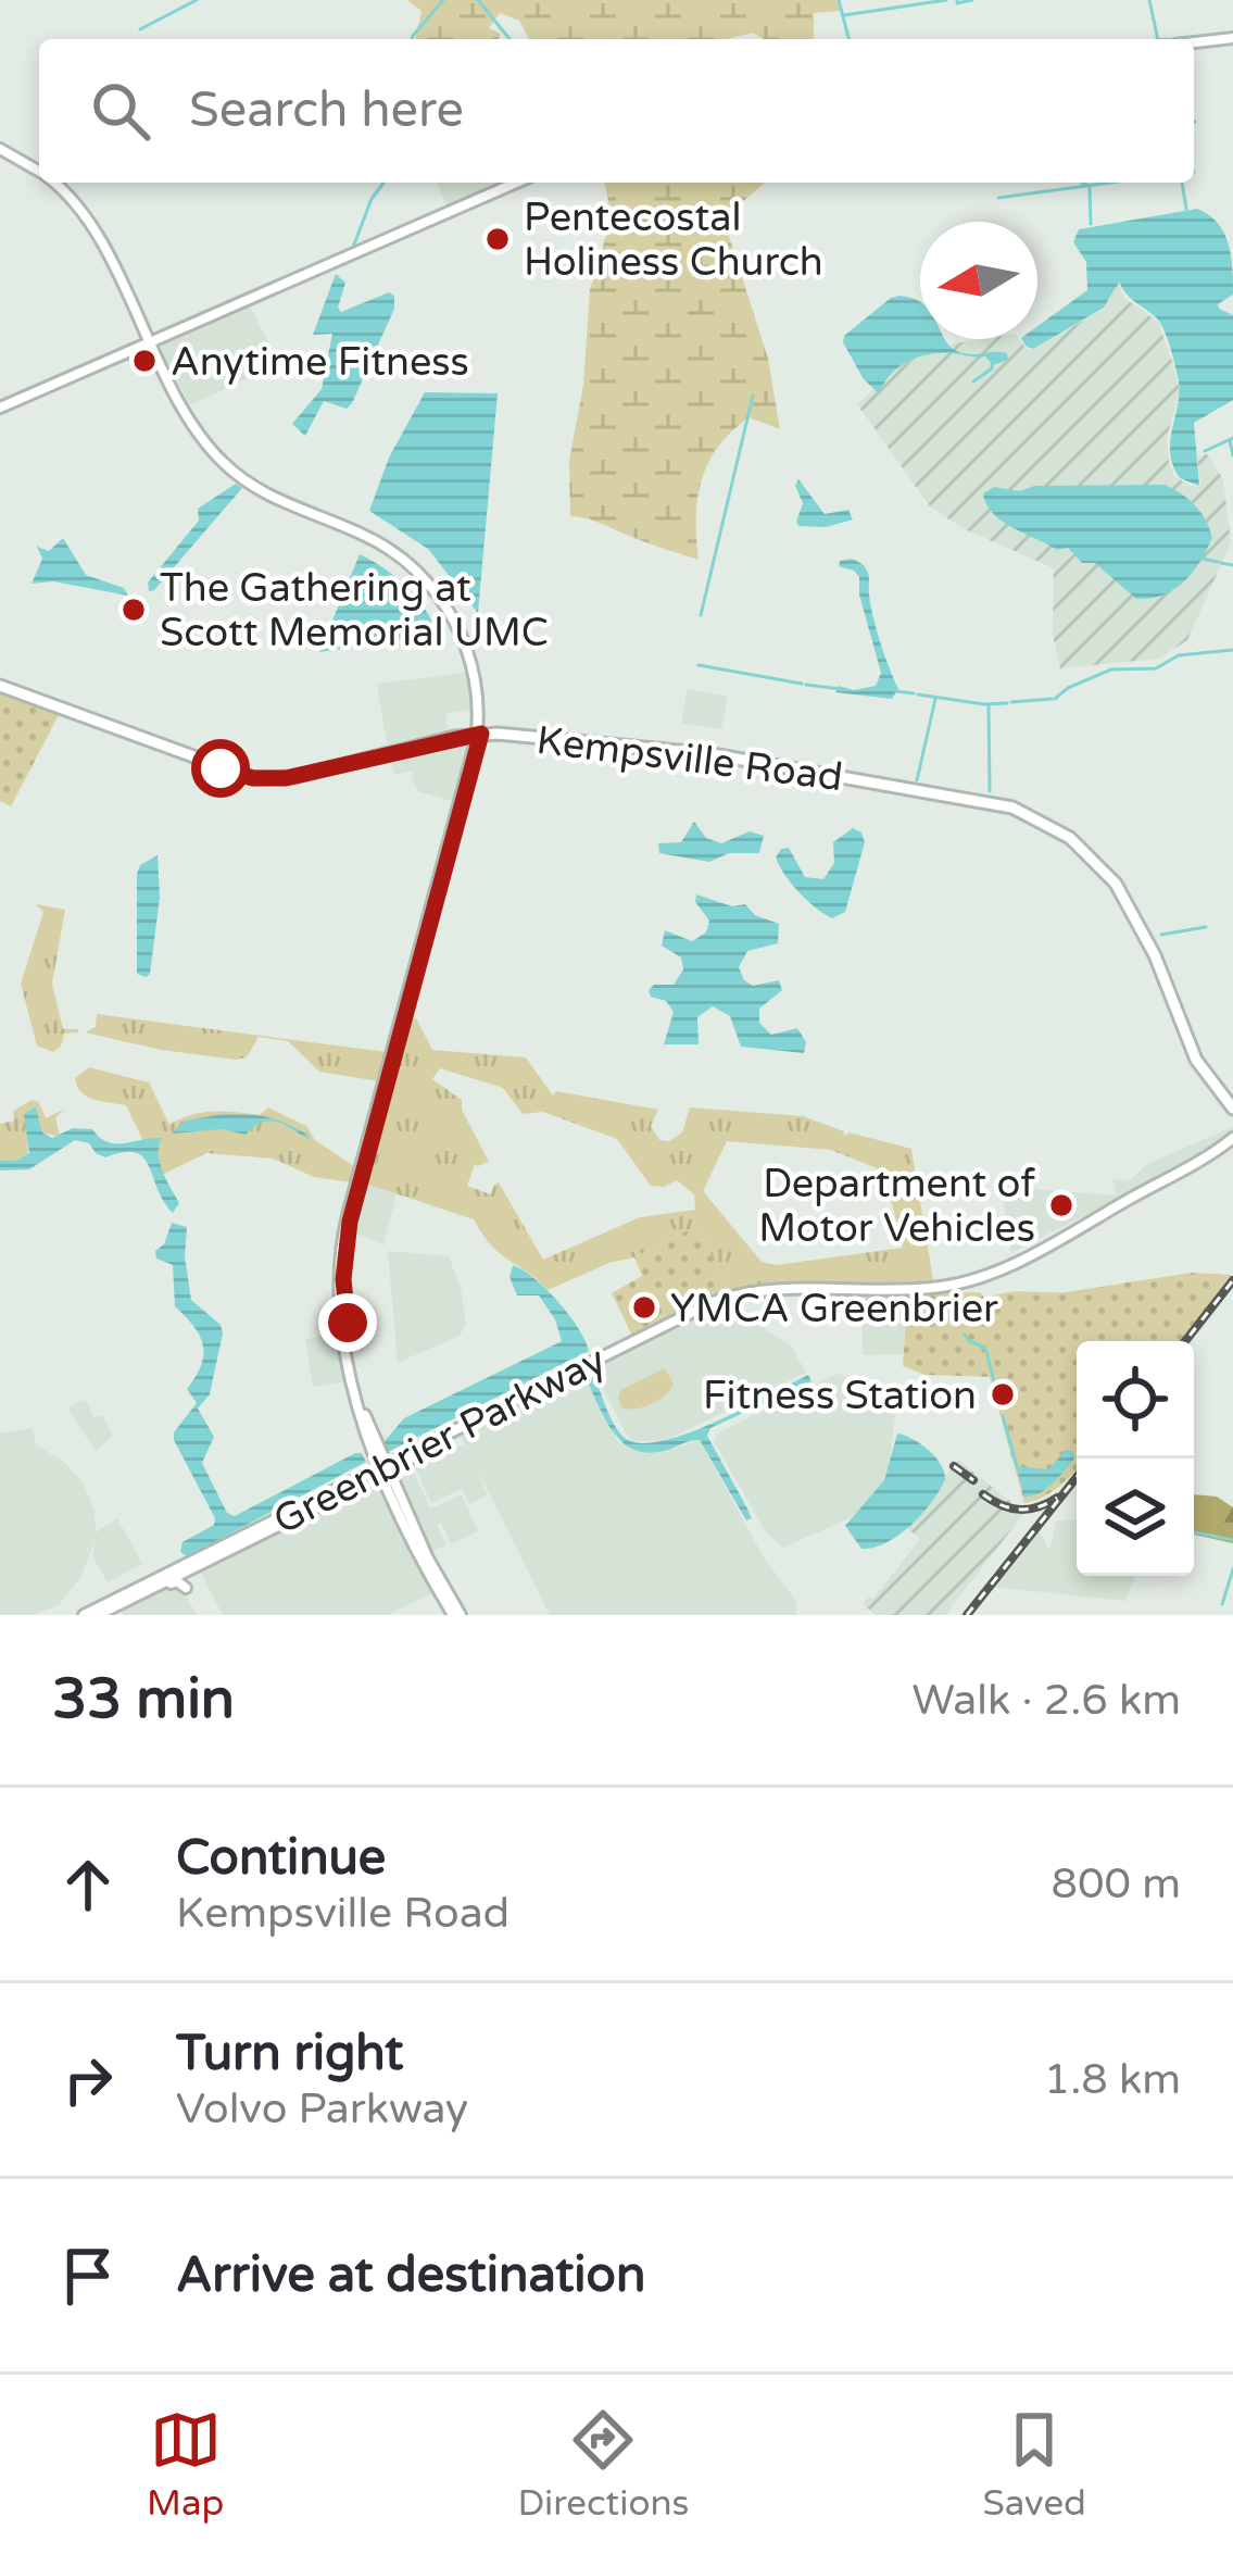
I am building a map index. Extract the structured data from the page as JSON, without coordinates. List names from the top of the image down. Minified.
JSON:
{"streets":{"main road":["Kempsville Road","Greenbrier Parkway"]},"places":["Pentecostal Holiness Church","Anytime Fitness","The Gathering at Scott Memorial UMC","Department of Motor Vehicles","YMCA Greenbrier","Fitness Station"],"north":"left","page":{"search":"Search here","heading":["33 min","Walk · 2.6 km"],"list":[["Continue","Kempsville Road","800 m"],["Turn right","Volvo Parkway","1.8 km"],"Arrive at destination"],"nav":["Map","Directions","Saved"]}}
